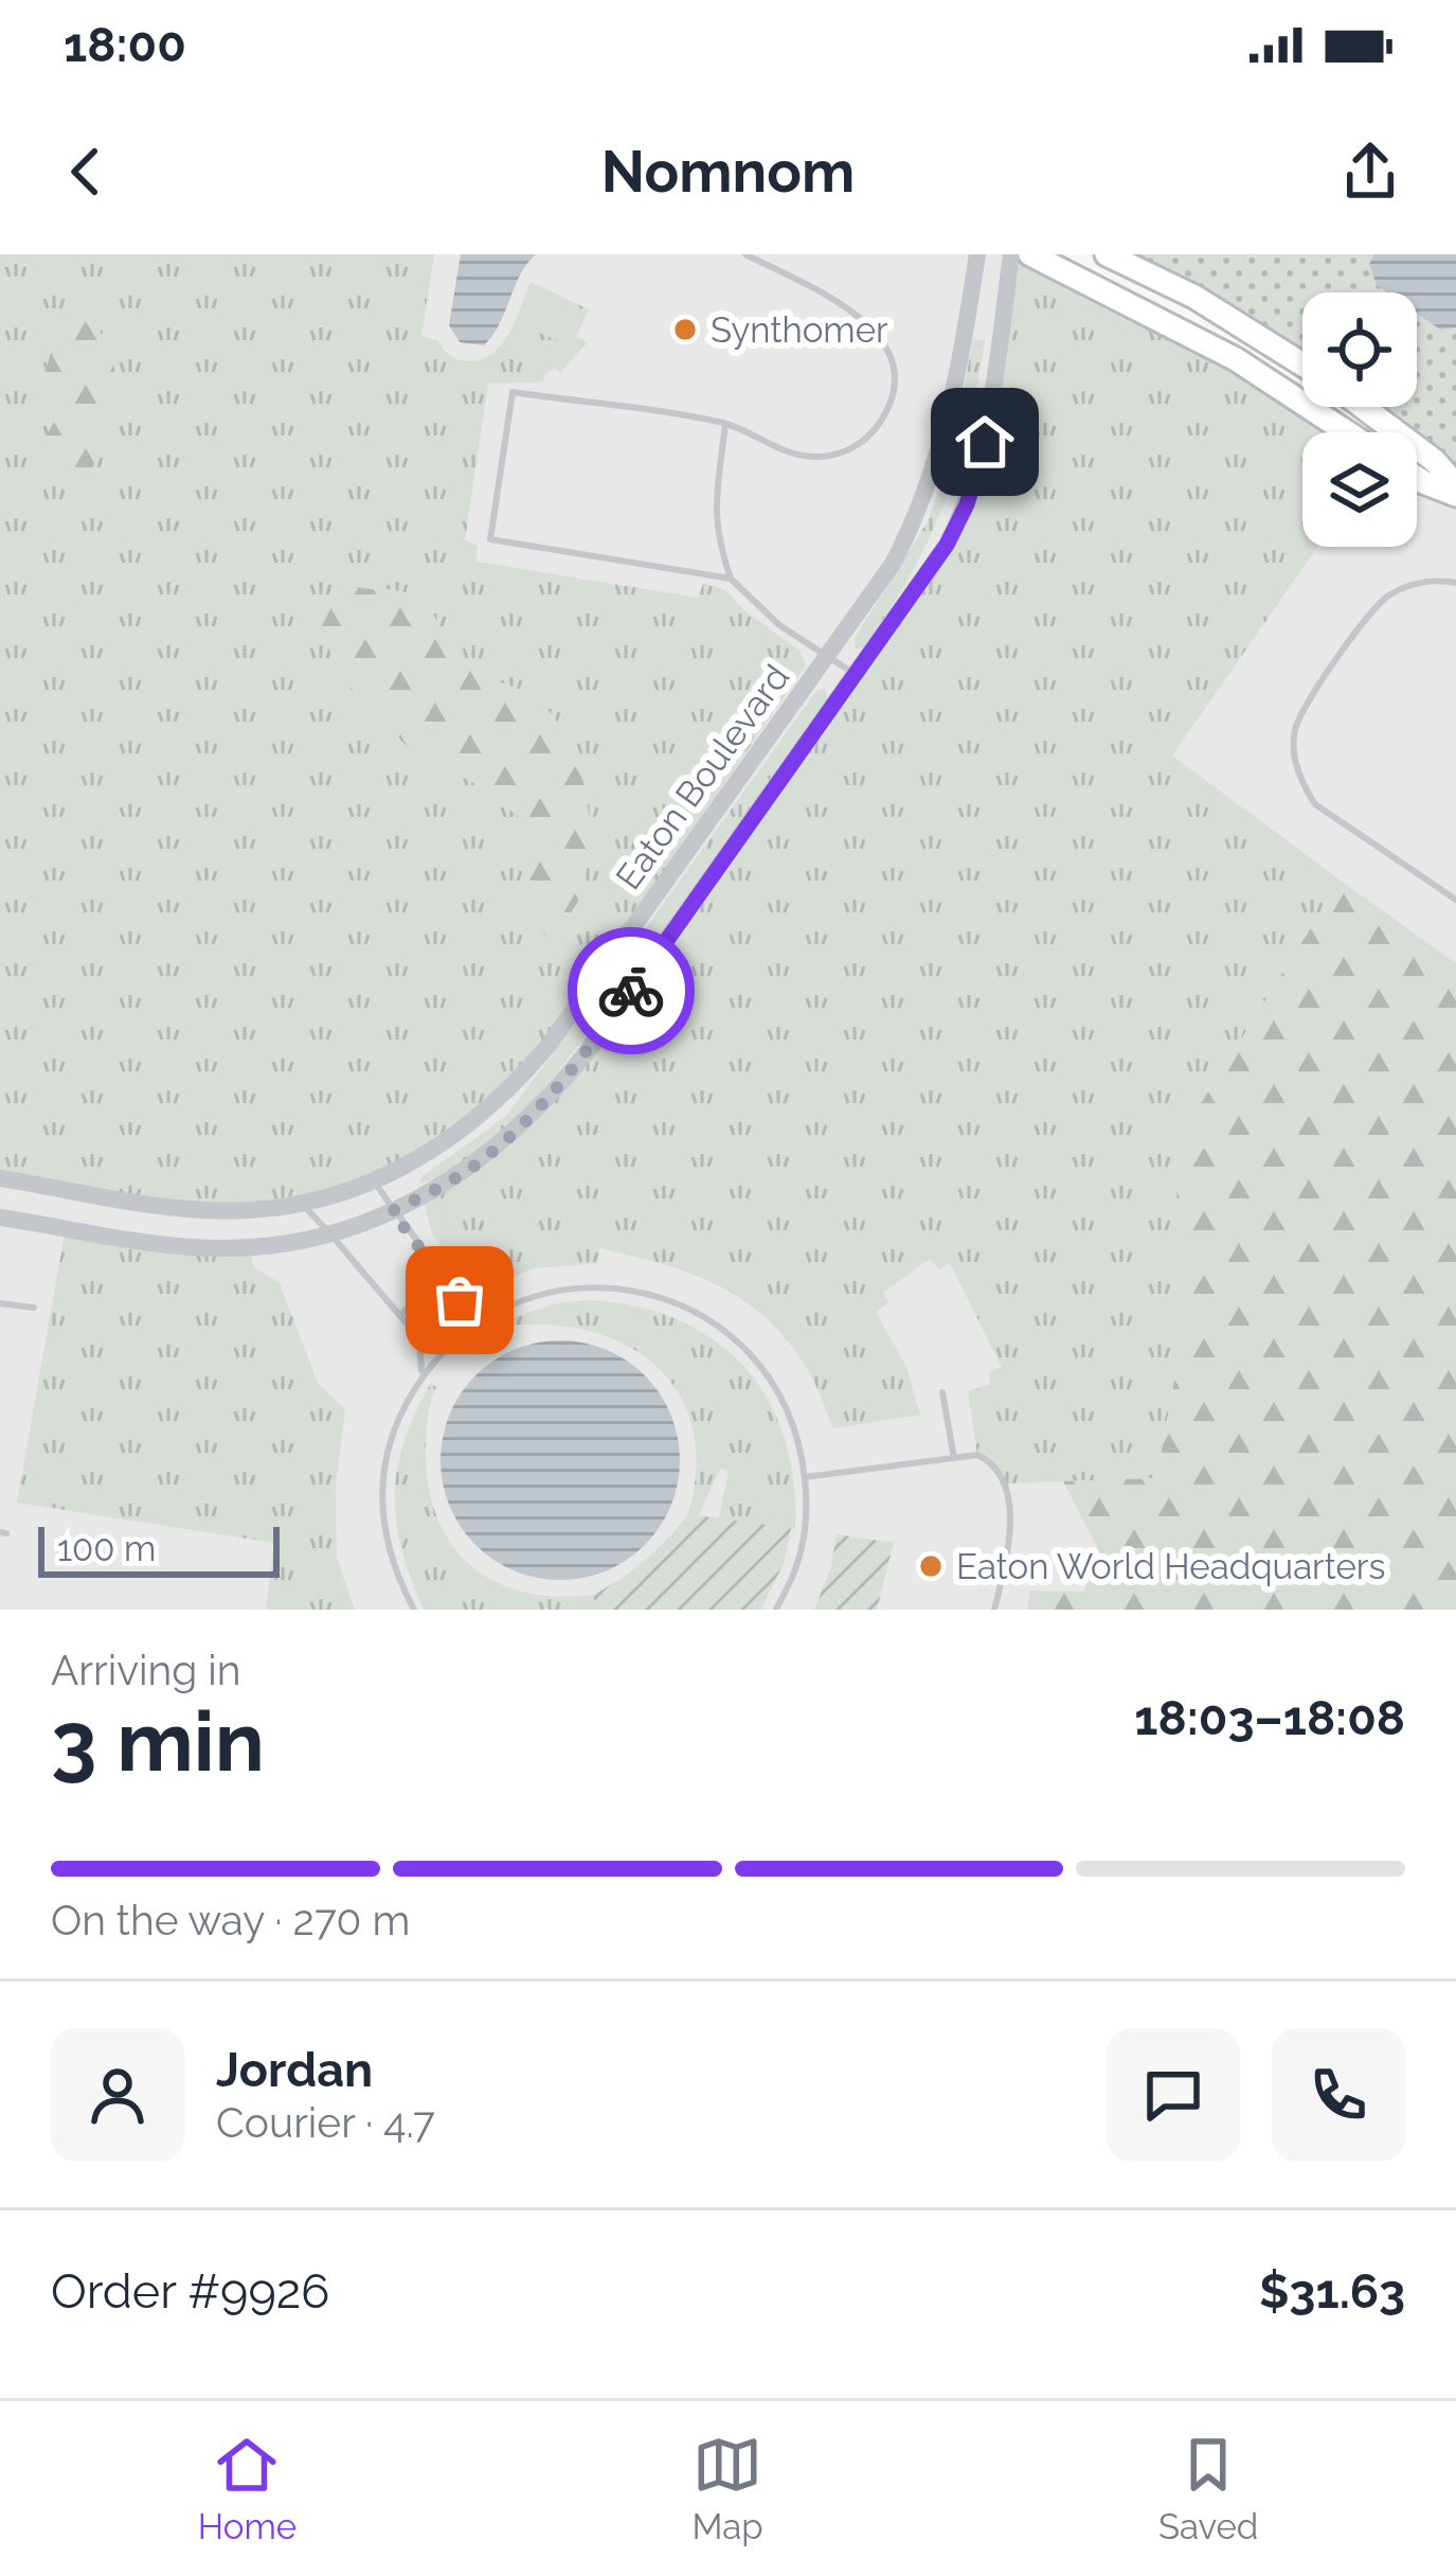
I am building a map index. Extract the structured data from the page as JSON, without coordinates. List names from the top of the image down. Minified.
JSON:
{"streets":{"street":["Eaton Boulevard"]},"places":["Synthomer","Eaton World Headquarters"],"scale_bar":"100 m","page":{"status":"18:00","header":"Nomnom","scale":"100 m","heading":["3 min","Arriving in","18:03–18:08"],"panel":["Jordan","Courier · 4.7","Order #9926","$31.63"],"bar":"On the way · 270 m","tabs":["Home","Map","Saved"]}}
